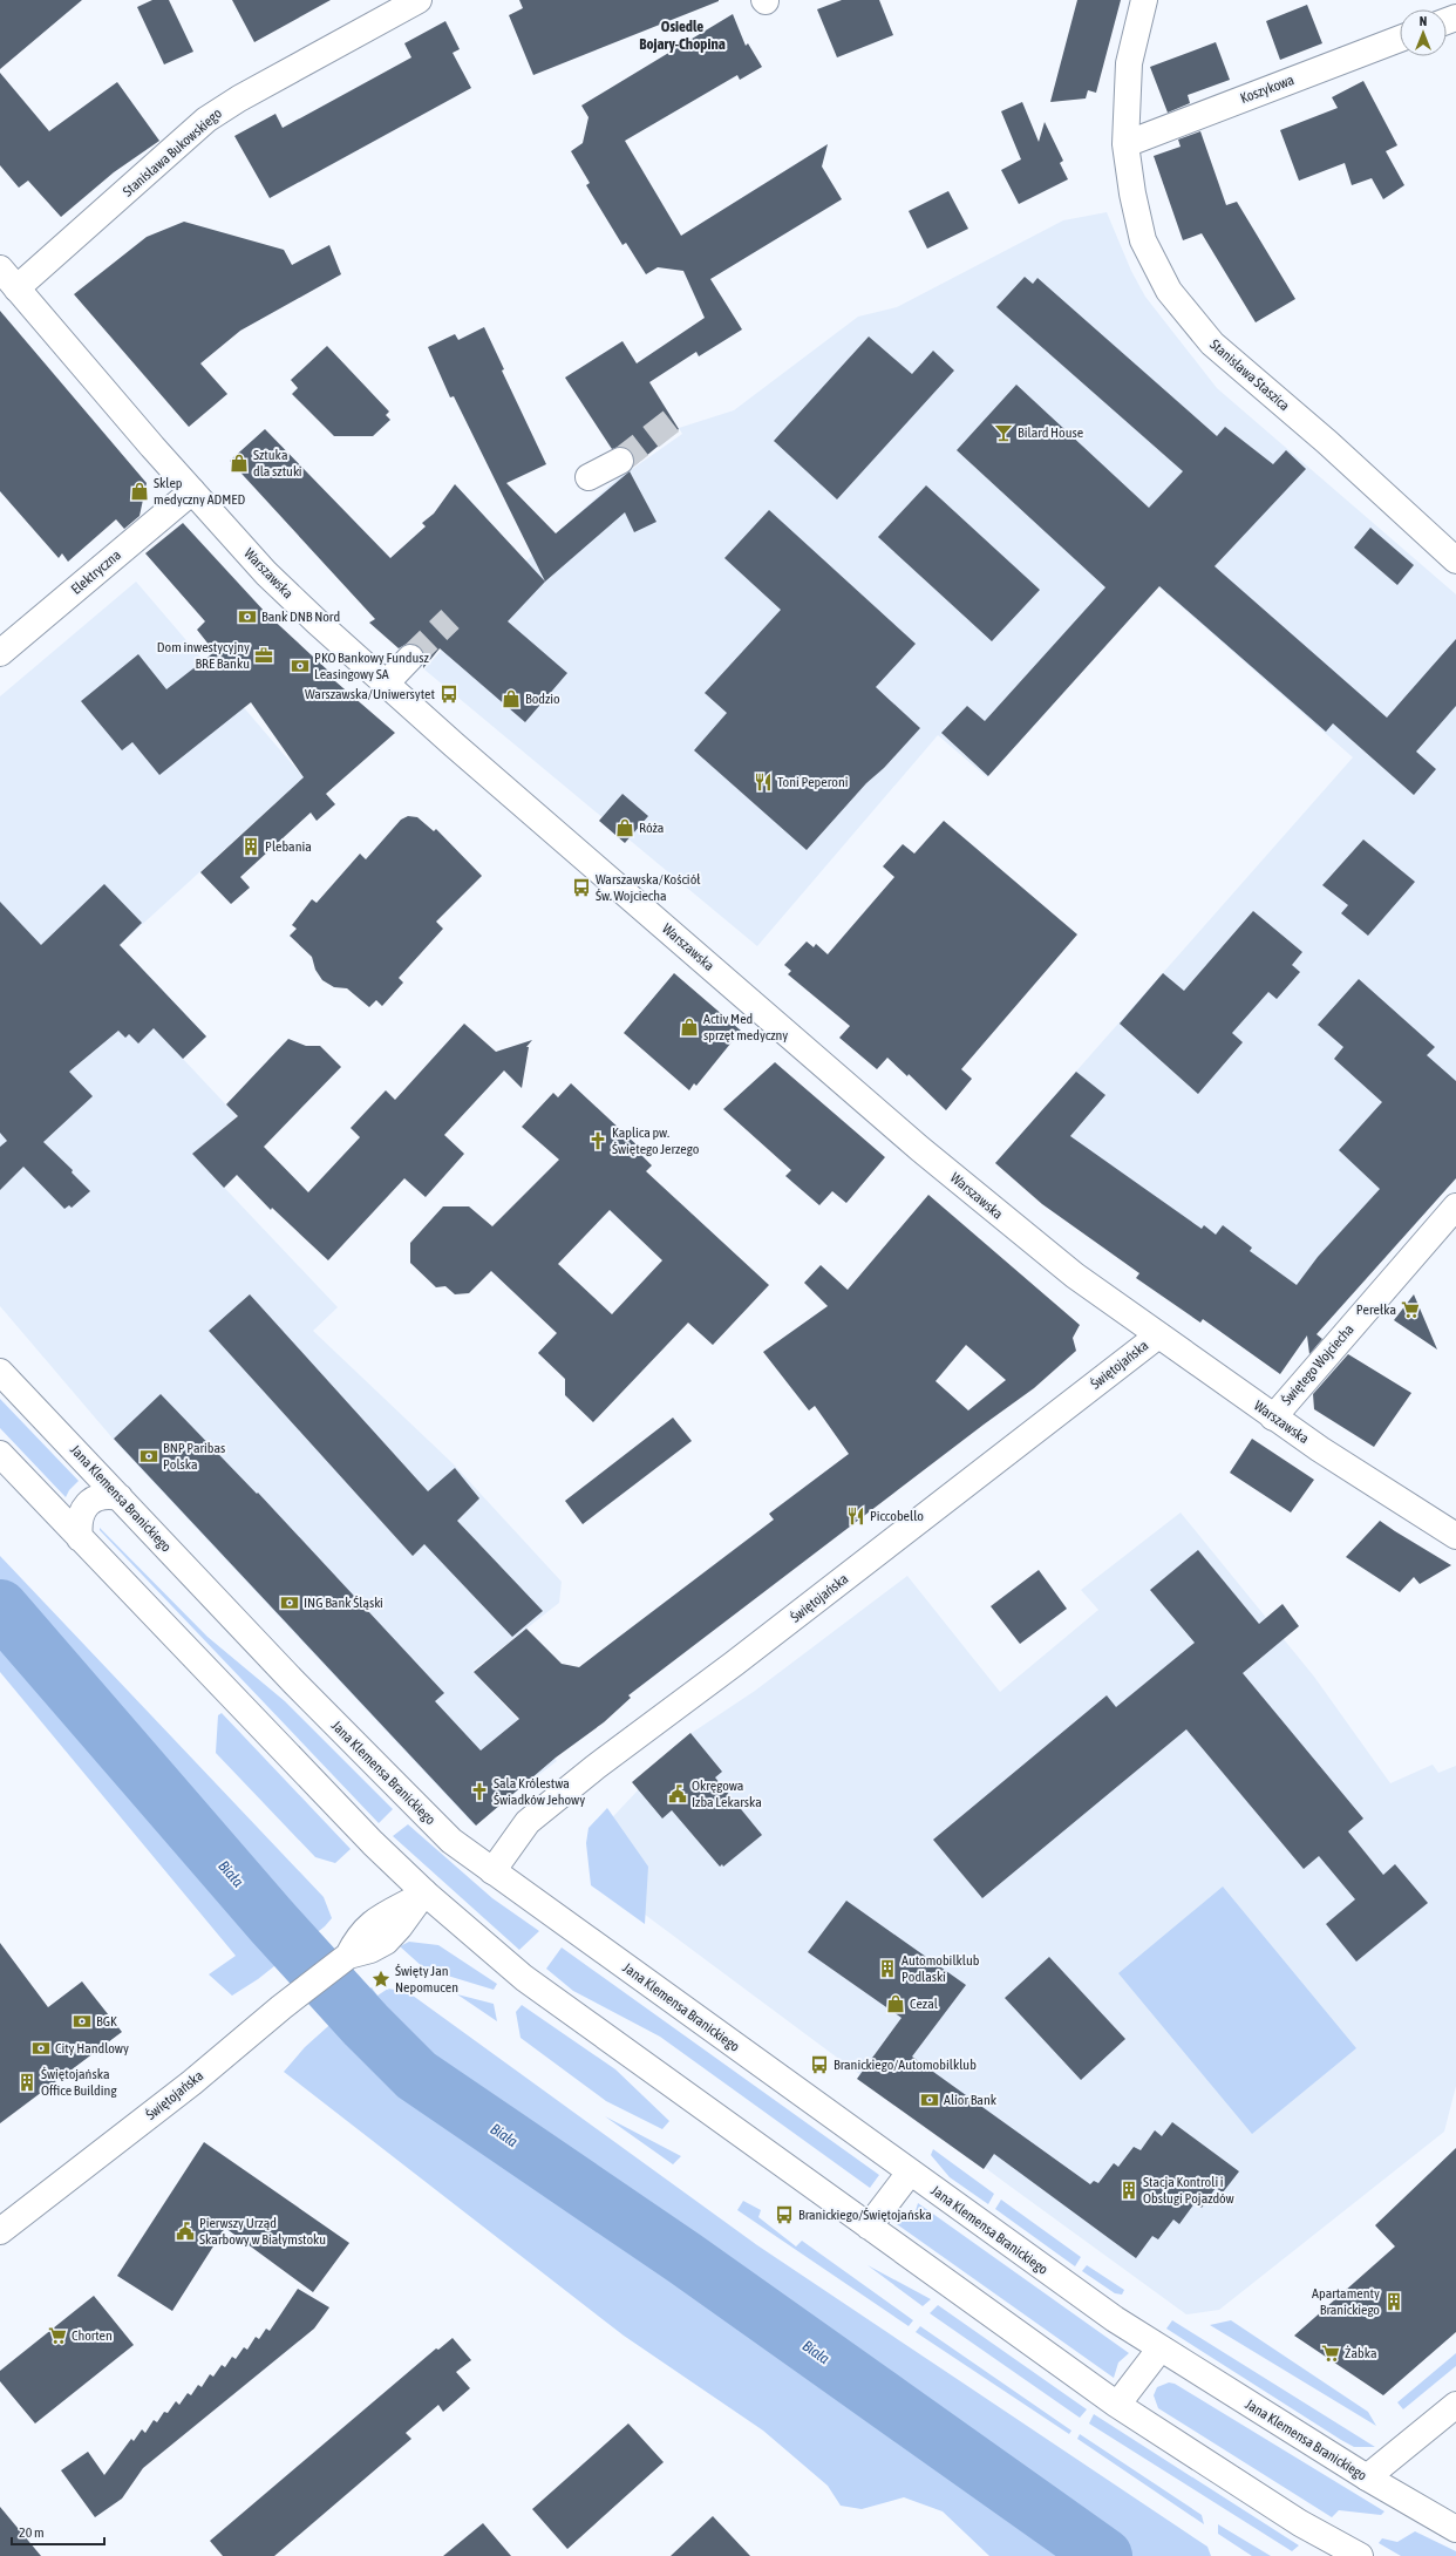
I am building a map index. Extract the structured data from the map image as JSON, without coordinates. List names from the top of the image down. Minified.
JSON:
{"streets":{"street":["Koszykowa","Stanisława Bukowskiego","Stanisława Staszica","Elektryczna","Warszawska","Świętojańska","Świętego Wojciecha","Jana Klemensa Branickiego"]},"crossings":[["Koszykowa","Stanisława Staszica"],["Stanisława Bukowskiego","Warszawska"],["Elektryczna","Warszawska"],["Warszawska","Świętojańska"],["Warszawska","Świętego Wojciecha"],["Świętojańska","Jana Klemensa Branickiego"]],"districts":["Osiedle Bojary-Chopina"],"water":["Biała"],"places":{"bar":["Bilard House"],"shop":["Sztuka dla sztuki","Sklep medyczny ADMED","Bodzio","Róża","Activ Med sprzęt medyczny","Cezal"],"bank":["Bank DNB Nord","PKO Bankowy Fundusz Leasingowy SA","BNP Paribas Polska","ING Bank Śląski","BGK","City Handlowy","Alior Bank"],"office":["Dom inwestycyjny BRE Banku"],"bus stop":["Warszawska/Uniwersytet","Warszawska/Kościół Św. Wojciecha","Branickiego/Automobilklub","Branickiego/Świętojańska"],"restaurant":["Toni Peperoni","Piccobello"],"building":["Plebania","Automobilklub Podlaski","Świętojańska Office Building","Stacja Kontroli i Obsługi Pojazdów","Apartamenty Branickiego"],"church":["Kaplica pw. Świętego Jerzego","Sala Królestwa Świadków Jehowy"],"supermarket":["Perełka","Chorten","Żabka"],"public building":["Okręgowa Izba Lekarska","Pierwszy Urząd Skarbowy w Białymstoku"],"place":["Święty Jan Nepomucen"]},"scale_bar":"20 m","north":"top"}
